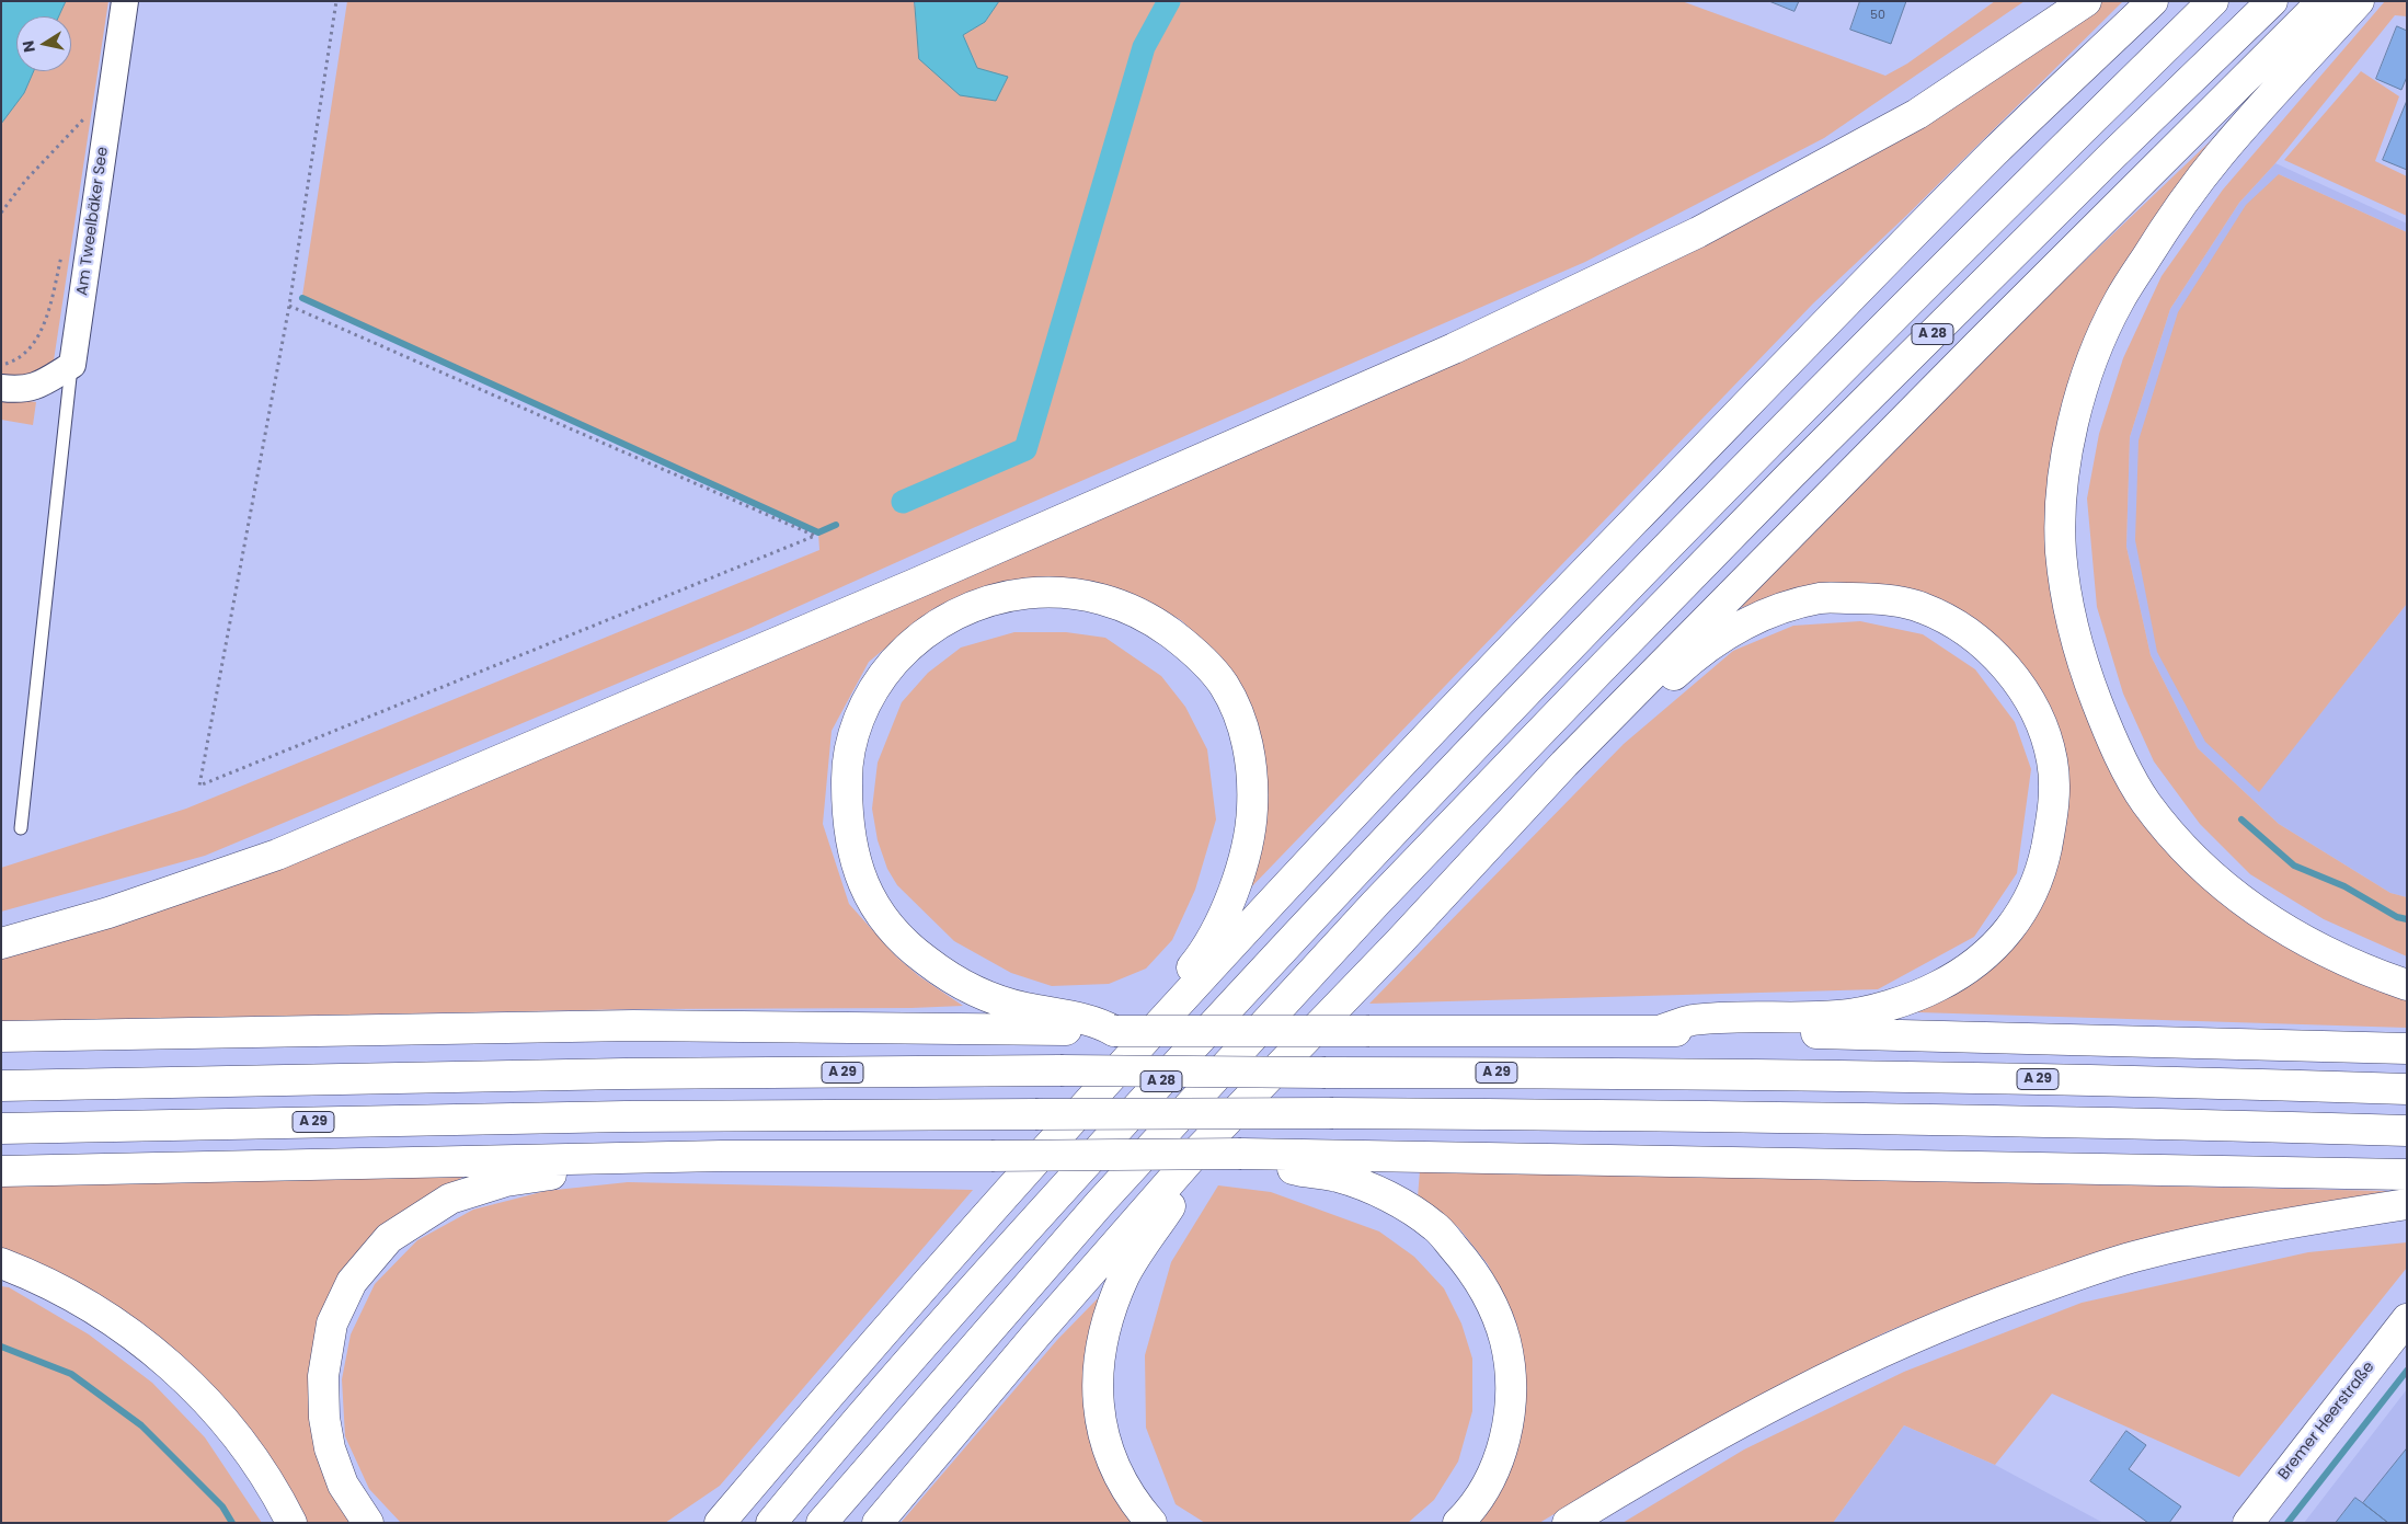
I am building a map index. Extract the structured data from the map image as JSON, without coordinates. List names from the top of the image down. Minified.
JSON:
{"streets":{"main road":["A 28","A 29","Bremer Heerstraße"],"street":["Am Tweelbäker See"]},"house_numbers":["50"],"north":"left"}
